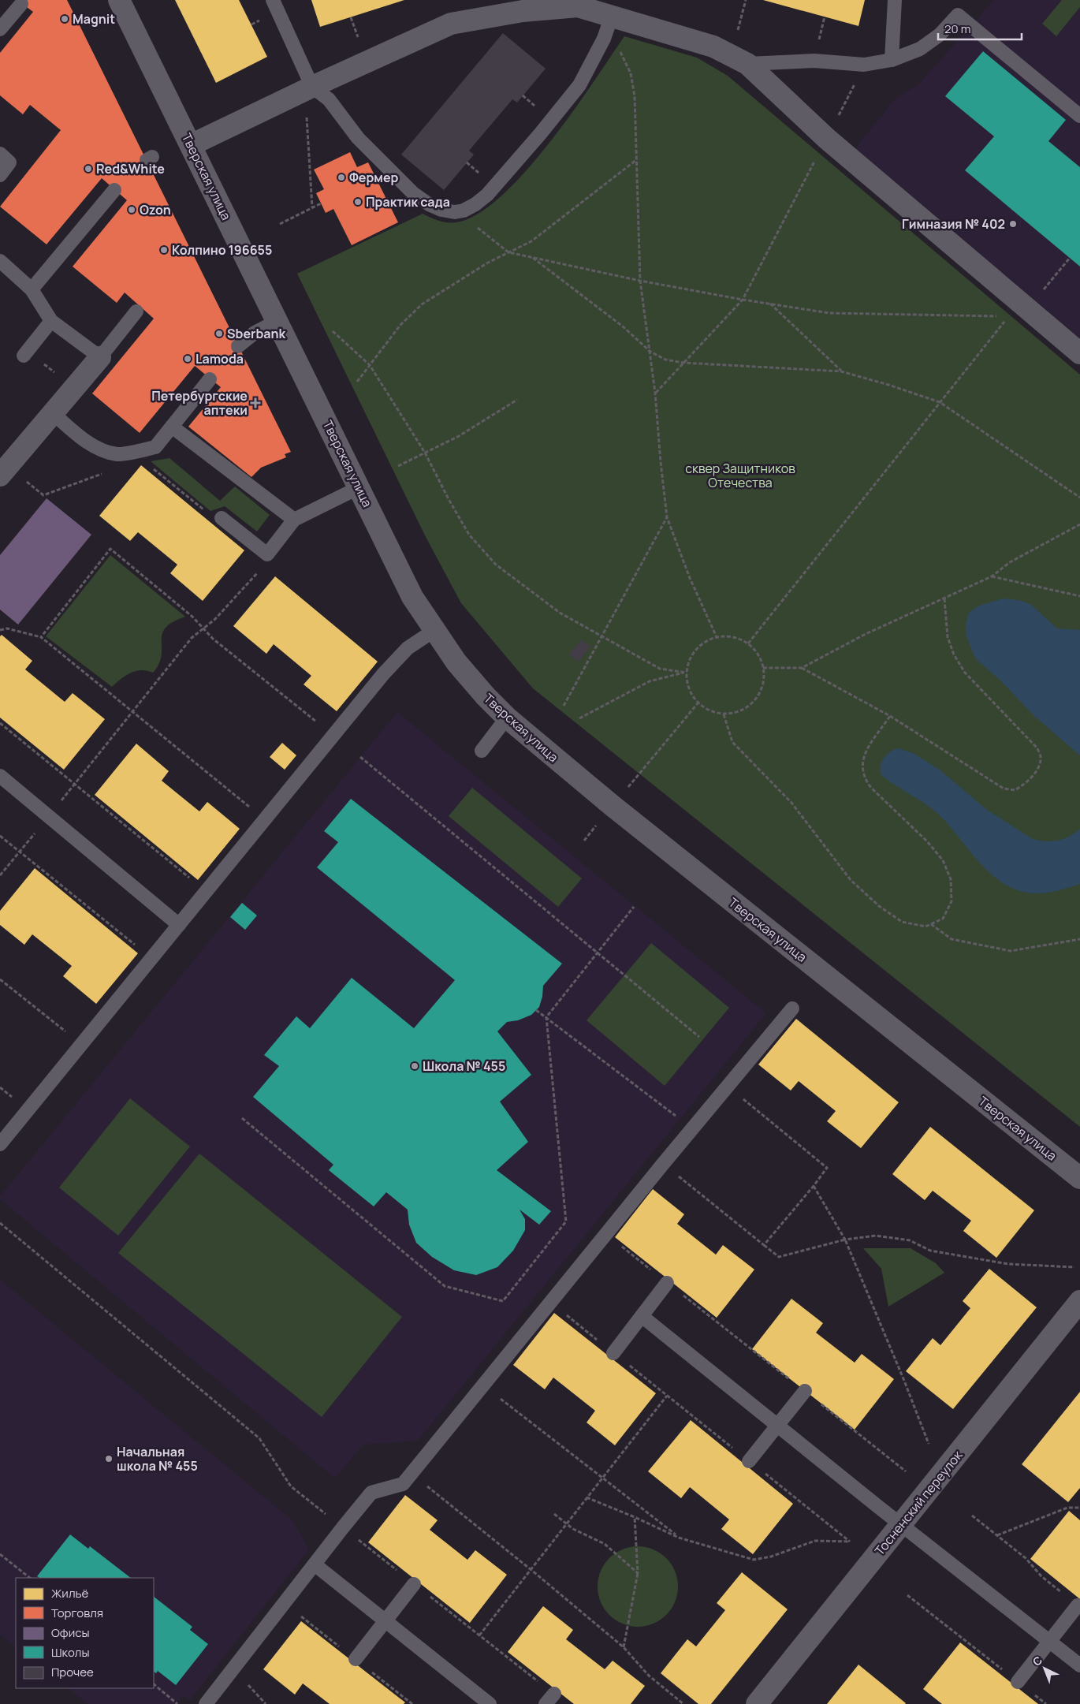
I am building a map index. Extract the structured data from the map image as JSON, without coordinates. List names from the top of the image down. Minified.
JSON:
{"streets":{"street":["Тверская улица","Тосненский переулок"]},"parks":["сквер Защитников Отечества"],"places":{"other":["Magnit","Red&White","Фермер","Практик сада","Ozon","Гимназия № 402","Колпино 196655","Sberbank","Lamoda","Школа № 455","Начальная школа № 455"],"health":["Петербургские аптеки"]},"legend":["Жильё","Торговля","Офисы","Школы","Прочее"],"scale_bar":"20 m","north":"top left"}
